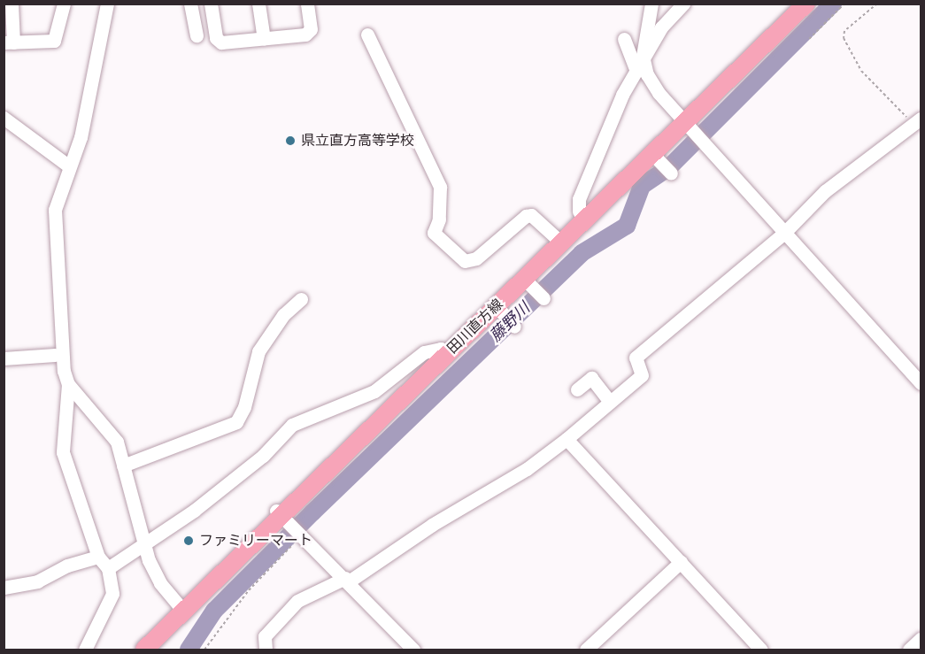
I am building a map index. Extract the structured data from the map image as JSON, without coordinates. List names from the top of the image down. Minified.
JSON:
{"streets":{"main road":["田川直方線"]},"water":["藤野川"],"places":["県立直方高等学校","ファミリーマート"]}
